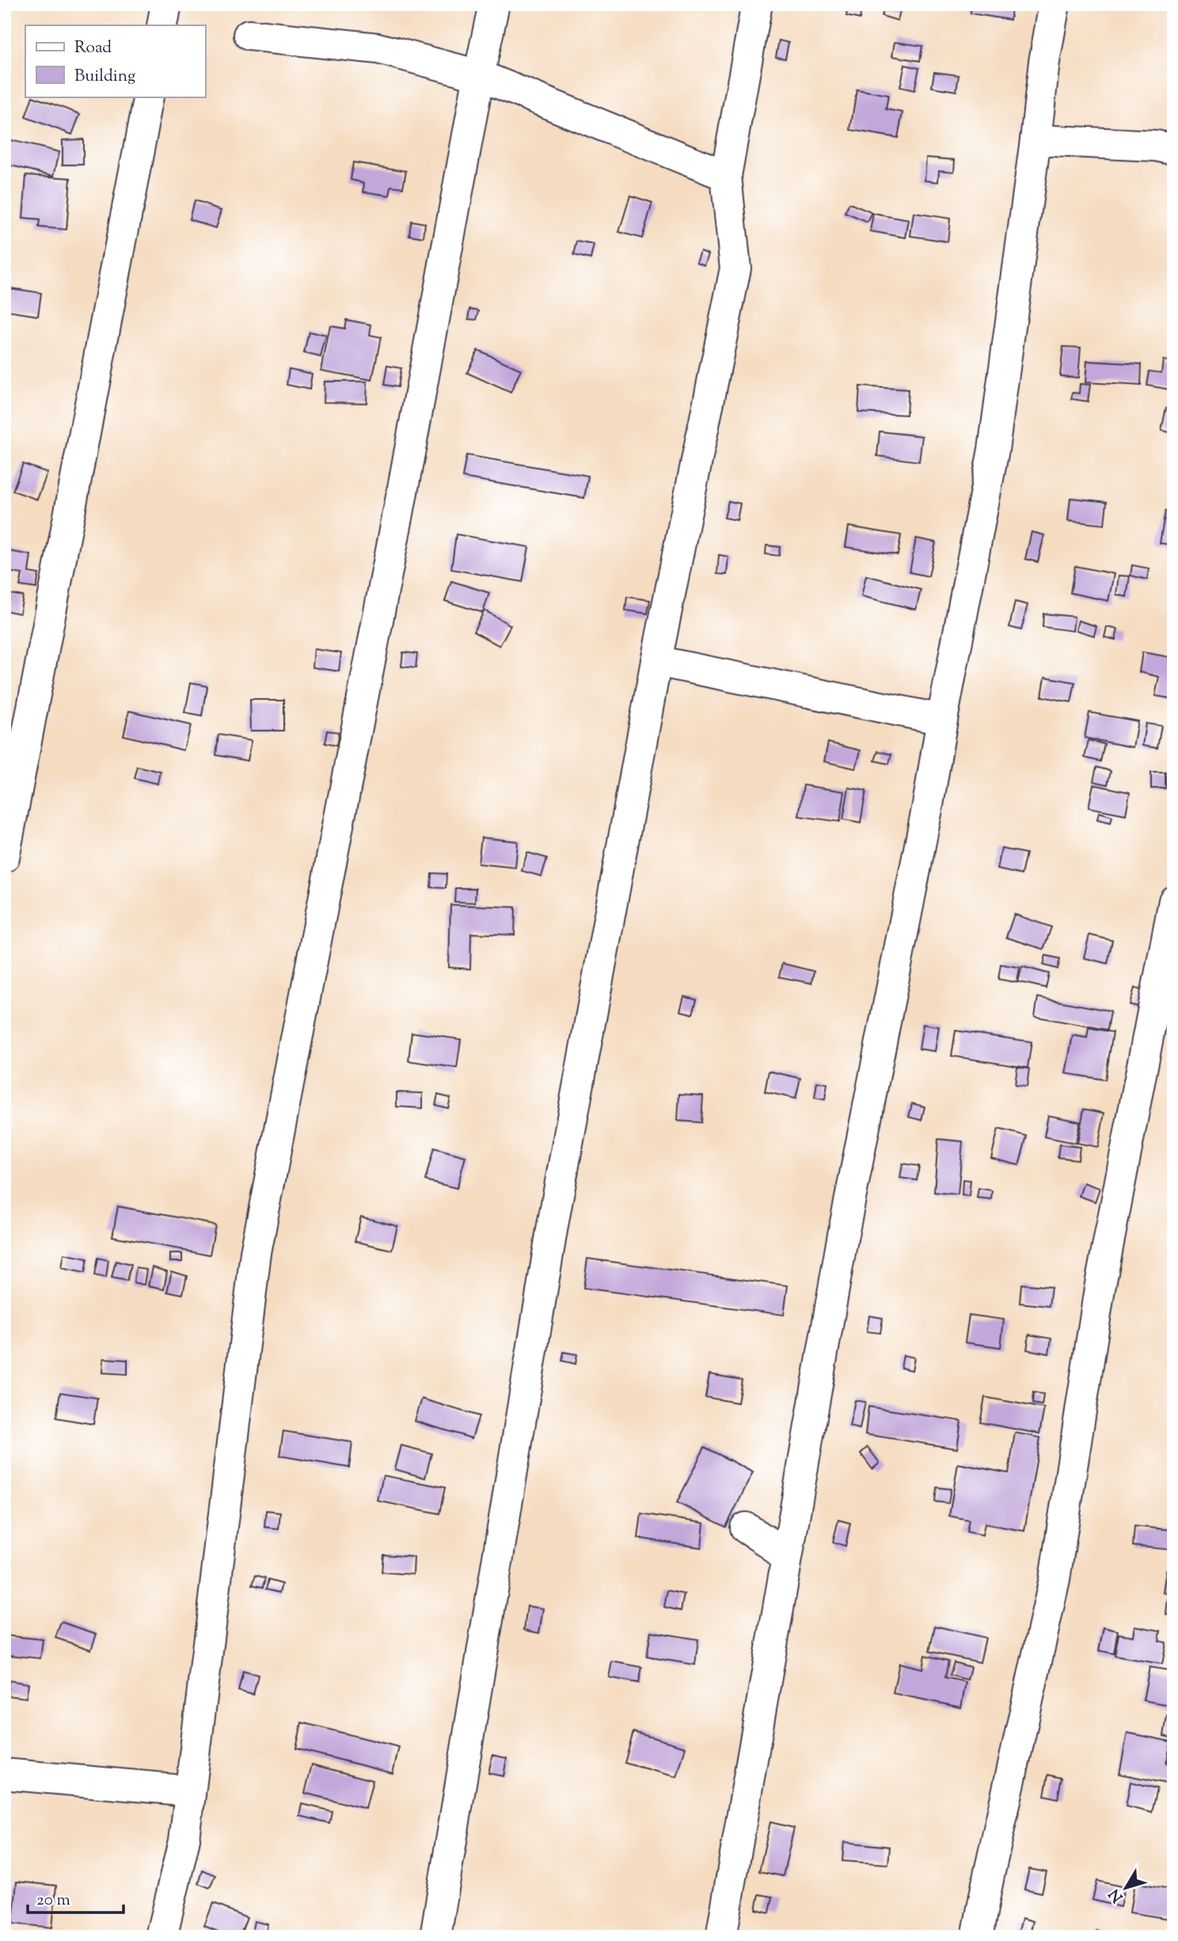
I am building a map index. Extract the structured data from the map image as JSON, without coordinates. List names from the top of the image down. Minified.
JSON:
{"legend":["Road","Building"],"scale_bar":"20 m","north":"bottom left"}
